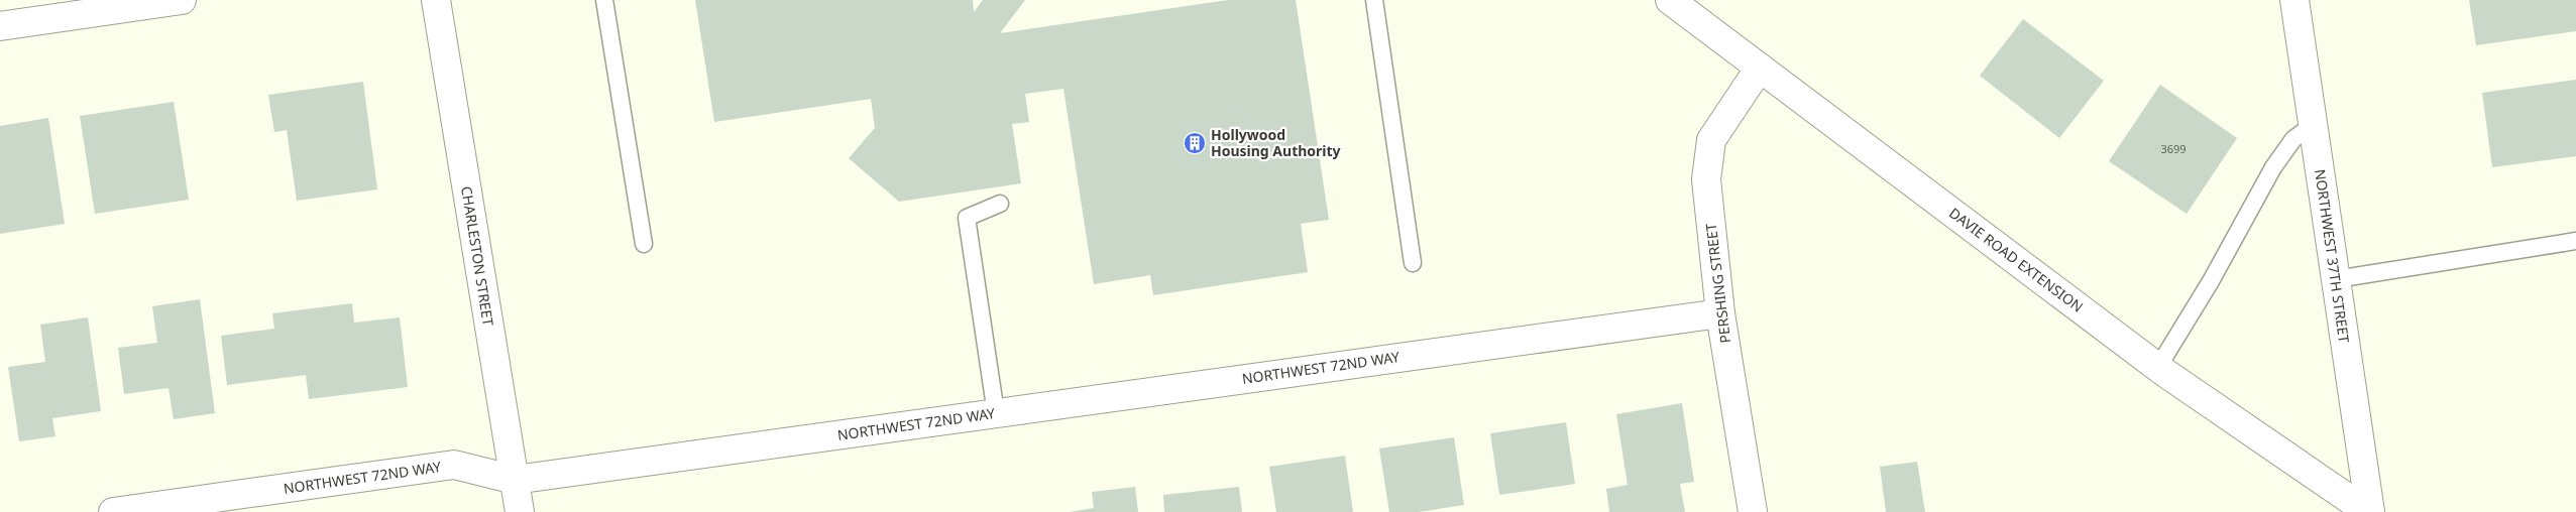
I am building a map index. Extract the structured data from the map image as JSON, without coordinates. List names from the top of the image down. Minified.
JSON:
{"streets":{"street":["CHARLESTON STREET","NORTHWEST 37TH STREET","DAVIE ROAD EXTENSION","PERSHING STREET","NORTHWEST 72ND WAY"]},"crossings":[["CHARLESTON STREET","NORTHWEST 72ND WAY"],["NORTHWEST 37TH STREET","DAVIE ROAD EXTENSION"],["DAVIE ROAD EXTENSION","PERSHING STREET"],["PERSHING STREET","NORTHWEST 72ND WAY"]],"places":{"building":["Hollywood Housing Authority"]},"house_numbers":["3699"]}
